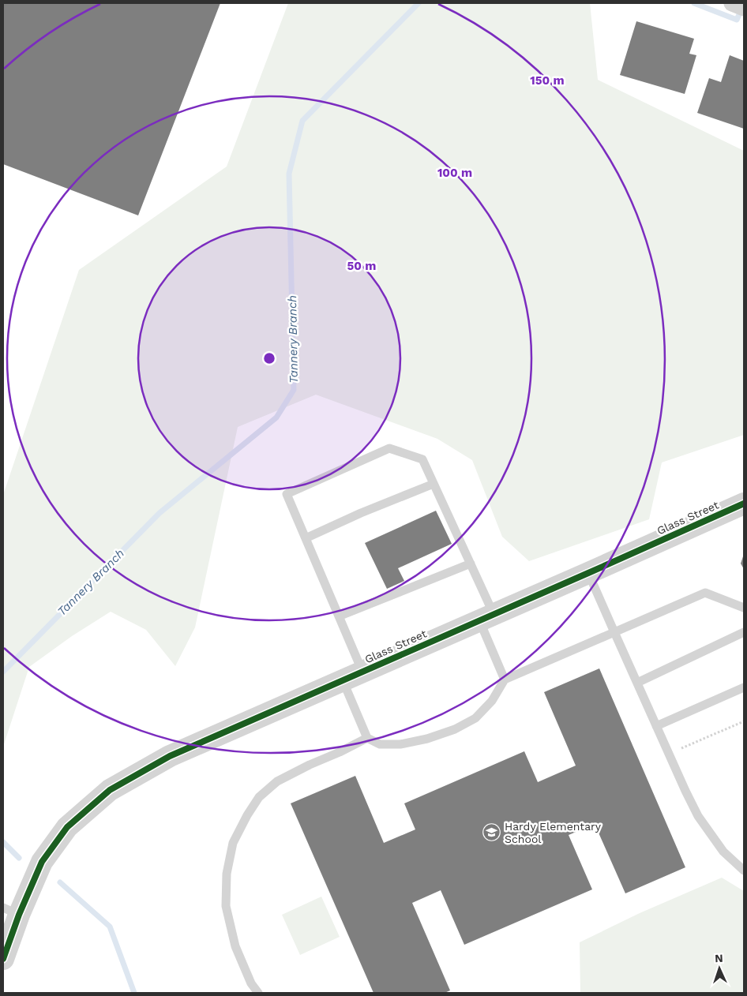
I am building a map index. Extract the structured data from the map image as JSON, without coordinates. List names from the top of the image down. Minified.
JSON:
{"streets":{"street":["Glass Street"]},"water":["Tannery Branch"],"places":{"school or university":["Hardy Elementary School"]},"north":"top","rings":["150 m","100 m","50 m"]}
